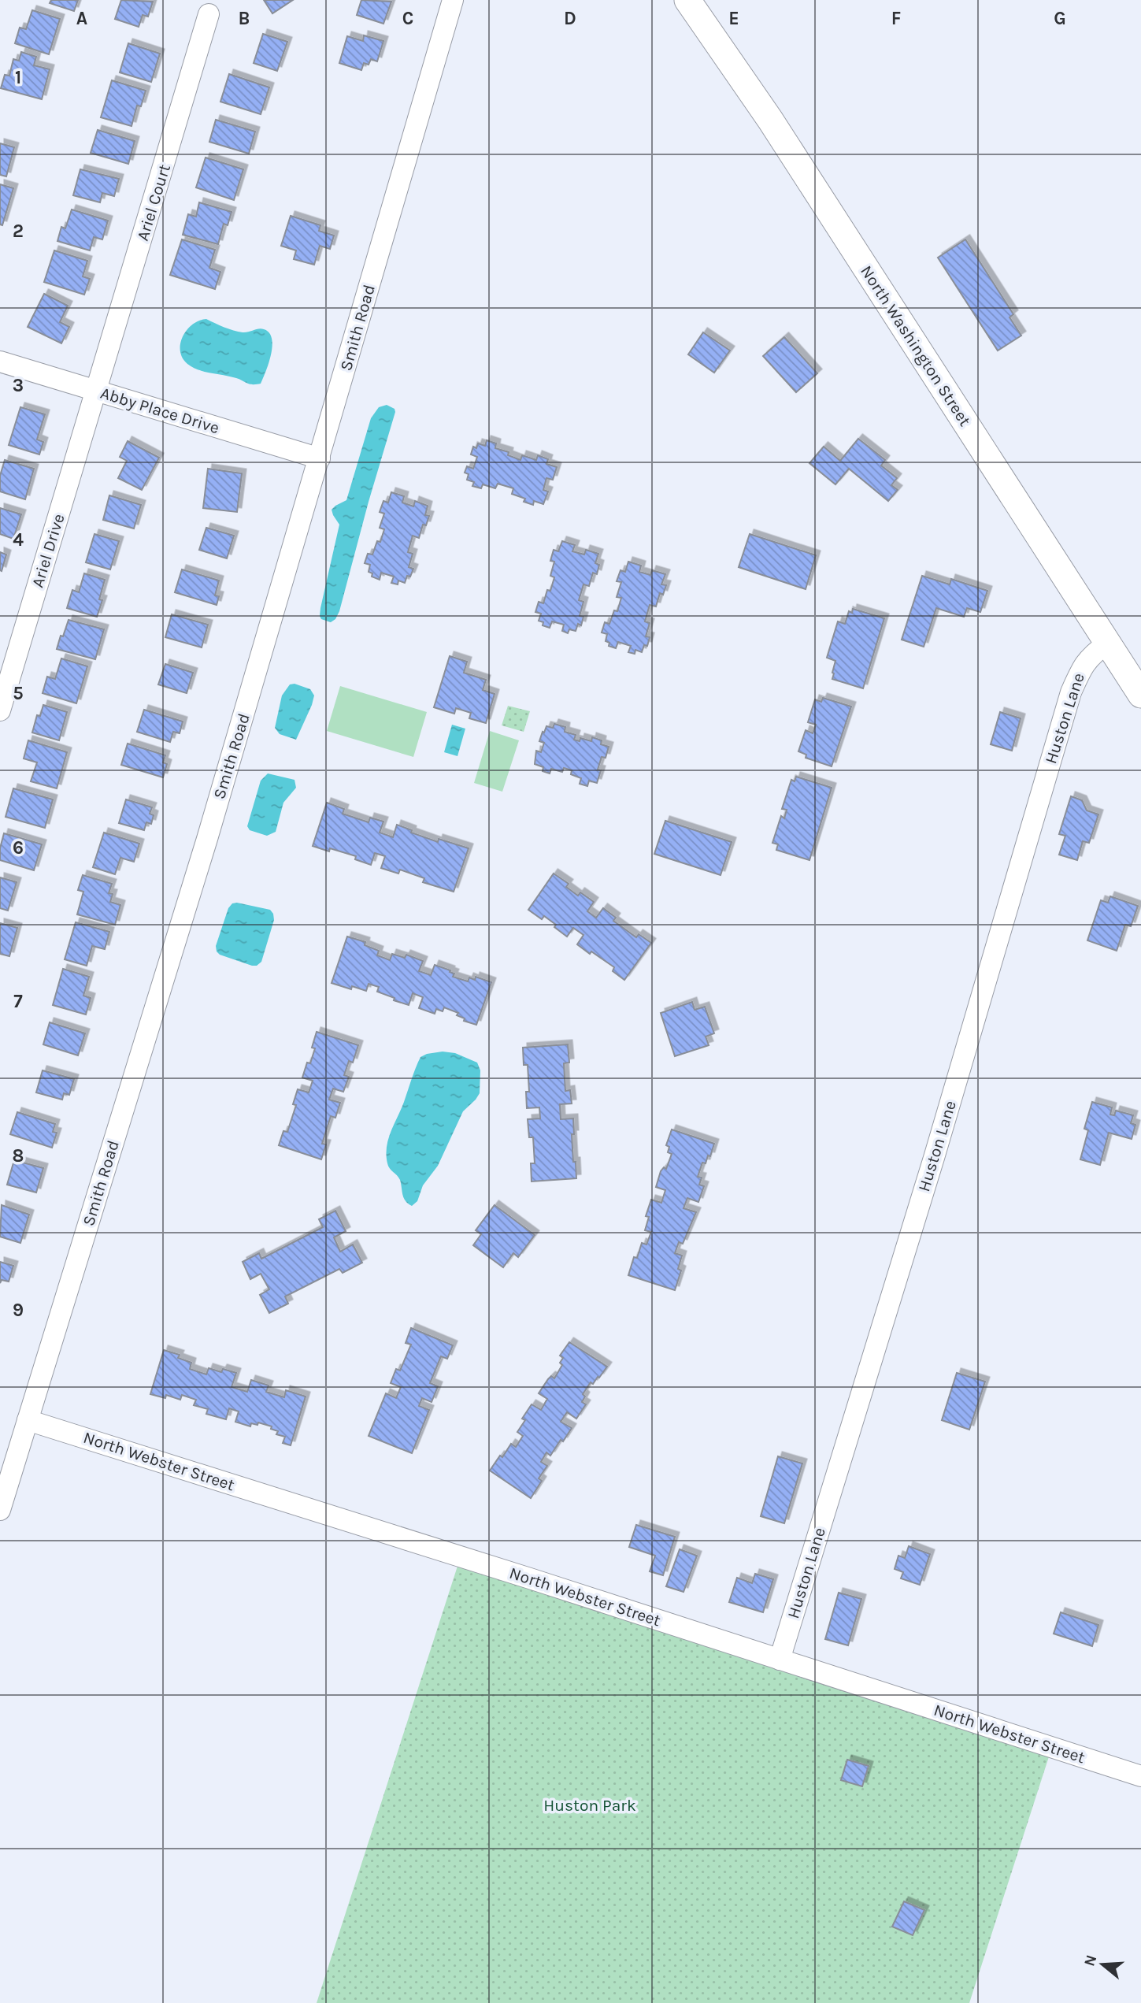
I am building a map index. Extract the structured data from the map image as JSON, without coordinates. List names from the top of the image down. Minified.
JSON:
{"streets":{"main road":["North Washington Street"],"street":["Ariel Court","Smith Road","Abby Place Drive","Ariel Drive","Huston Lane","North Webster Street"]},"crossings":[["Ariel Court","Abby Place Drive"],["Ariel Court","Ariel Drive"],["Smith Road","Abby Place Drive"],["Smith Road","North Webster Street"],["North Washington Street","Huston Lane"],["Abby Place Drive","Ariel Drive"],["Huston Lane","North Webster Street"]],"parks":["Huston Park"],"north":"left","grid":{"columns":["A","B","C","D","E","F","G"],"rows":["1","2","3","4","5","6","7","8","9"]}}
